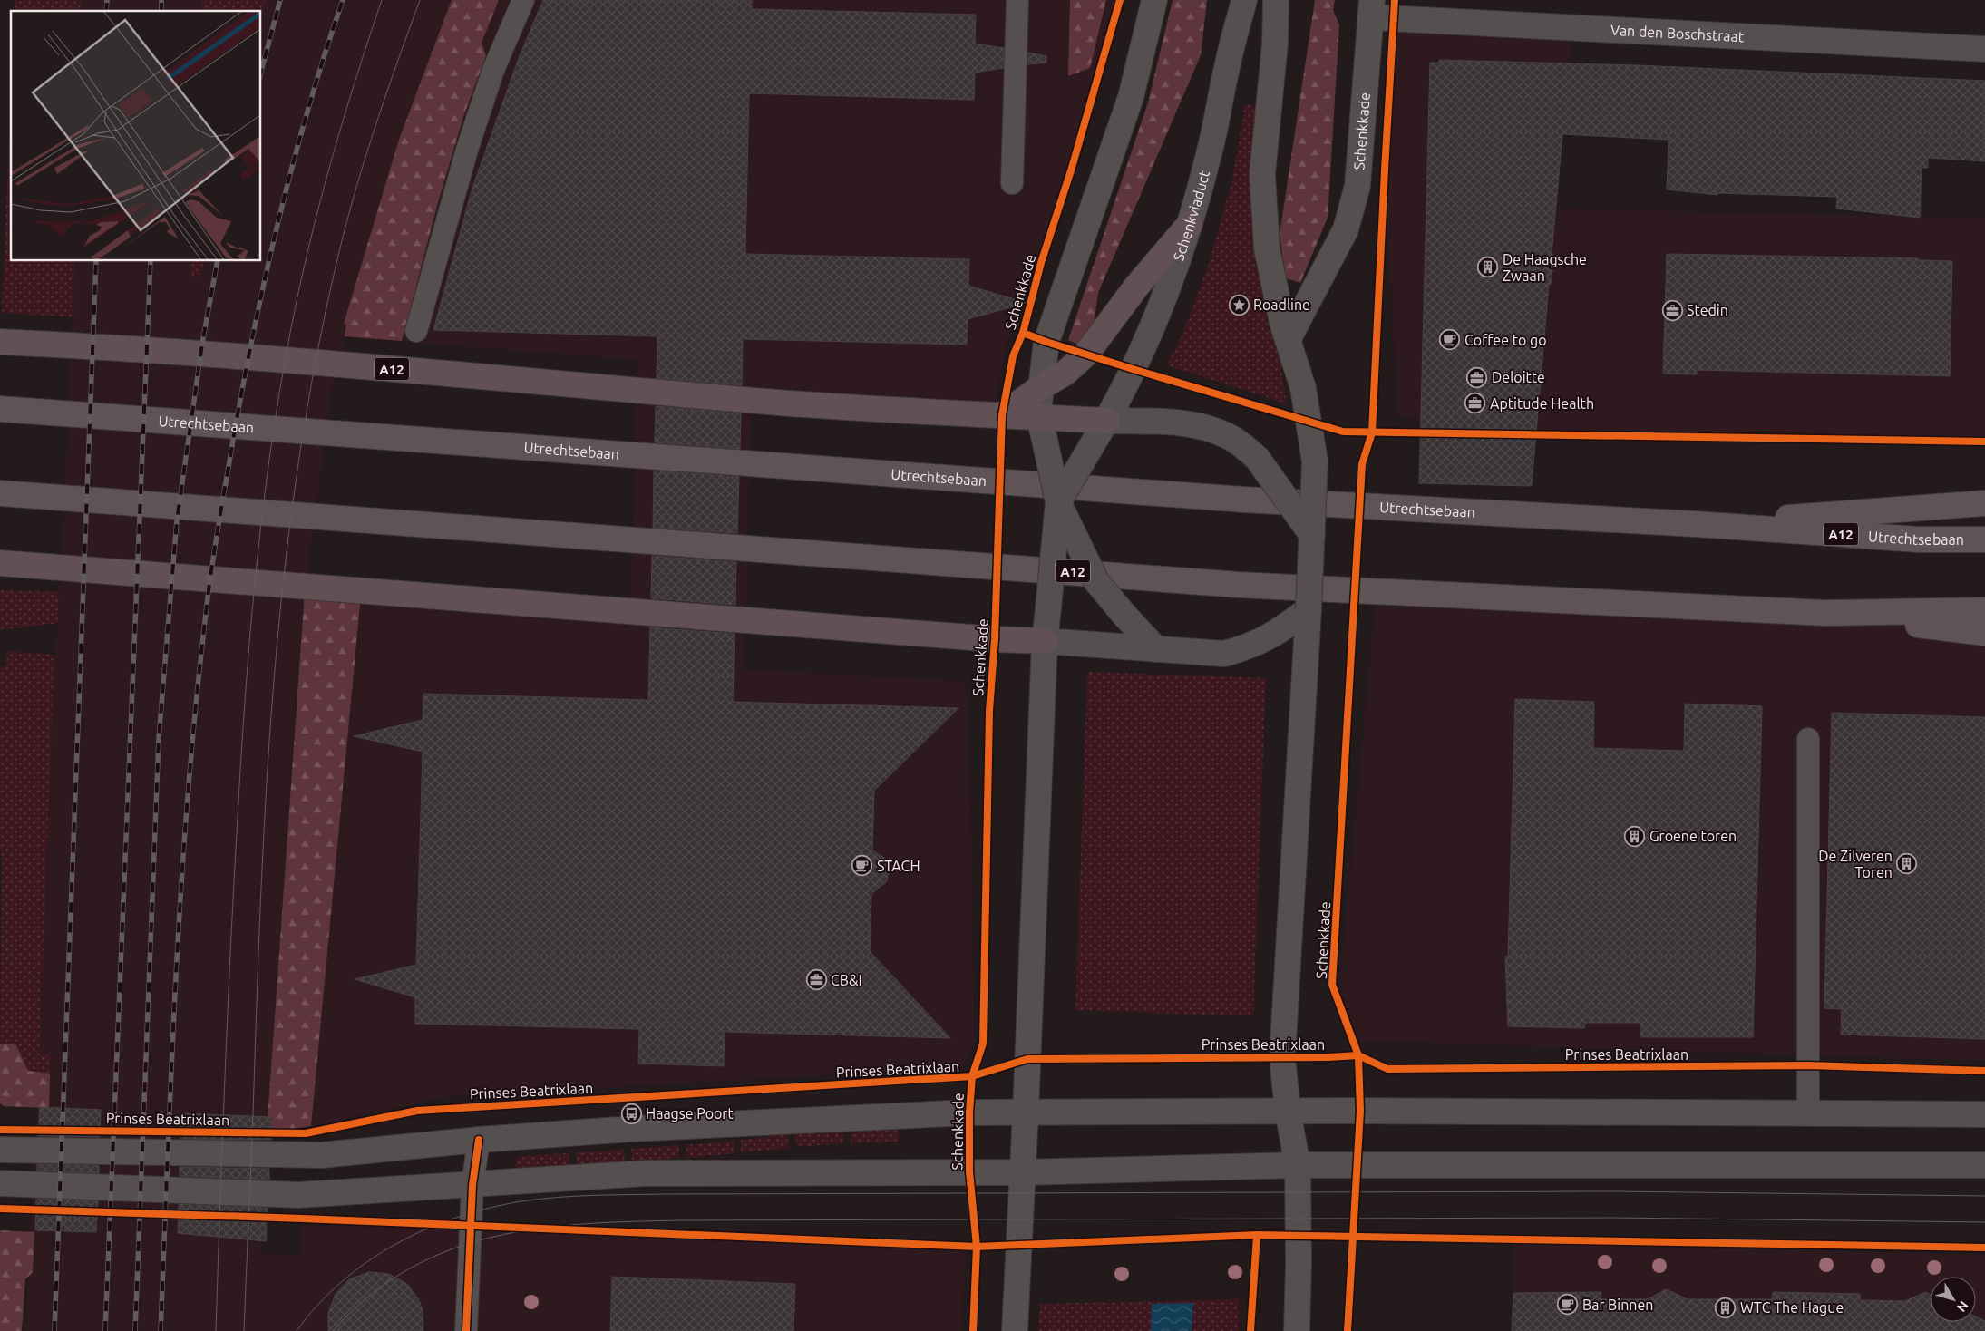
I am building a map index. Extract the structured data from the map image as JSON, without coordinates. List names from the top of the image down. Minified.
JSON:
{"streets":{"highway":["A12"],"main road":["Utrechtsebaan"],"street":["Van den Boschstraat","Schenkkade","Schenkviaduct"],"cycle path":["Prinses Beatrixlaan"]},"crossings":[["Van den Boschstraat","Schenkkade"],["Schenkviaduct","A12"]],"places":{"building":["De Haagsche Zwaan","Groene toren","De Zilveren Toren","WTC The Hague"],"place":["Roadline"],"office":["Stedin","Deloitte","Aptitude Health","CB&I"],"cafe":["Coffee to go","STACH","Bar Binnen"],"bus stop":["Haagse Poort"]},"north":"bottom right"}
